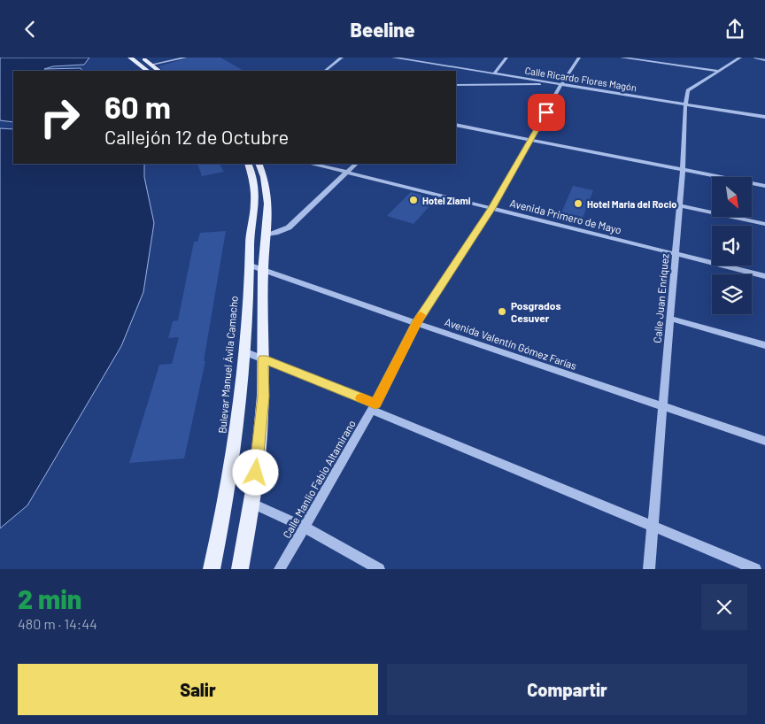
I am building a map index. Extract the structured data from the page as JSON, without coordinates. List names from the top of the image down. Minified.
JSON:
{"streets":{"main road":["Bulevar Manuel Ávila Camacho"],"street":["Calle Ricardo Flores Magón","Avenida Primero de Mayo","Calle Juan Enríquez","Avenida Valentín Gómez Farías","Calle Manlio Fabio Altamirano"]},"crossings":[["Calle Ricardo Flores Magón","Calle Juan Enríquez"],["Calle Ricardo Flores Magón","Calle Manlio Fabio Altamirano"],["Avenida Primero de Mayo","Calle Juan Enríquez"],["Avenida Primero de Mayo","Calle Manlio Fabio Altamirano"],["Calle Juan Enríquez","Avenida Valentín Gómez Farías"],["Avenida Valentín Gómez Farías","Bulevar Manuel Ávila Camacho"],["Avenida Valentín Gómez Farías","Calle Manlio Fabio Altamirano"]],"places":["Hotel Ziami","Hotel Maria del Rocio","Posgrados Cesuver"],"north":"bottom right","page":{"header":"Beeline","turn":["60 m","Callejón 12 de Octubre"],"heading":["2 min","480 m · 14:44"],"buttons":["Salir","Compartir"]}}
